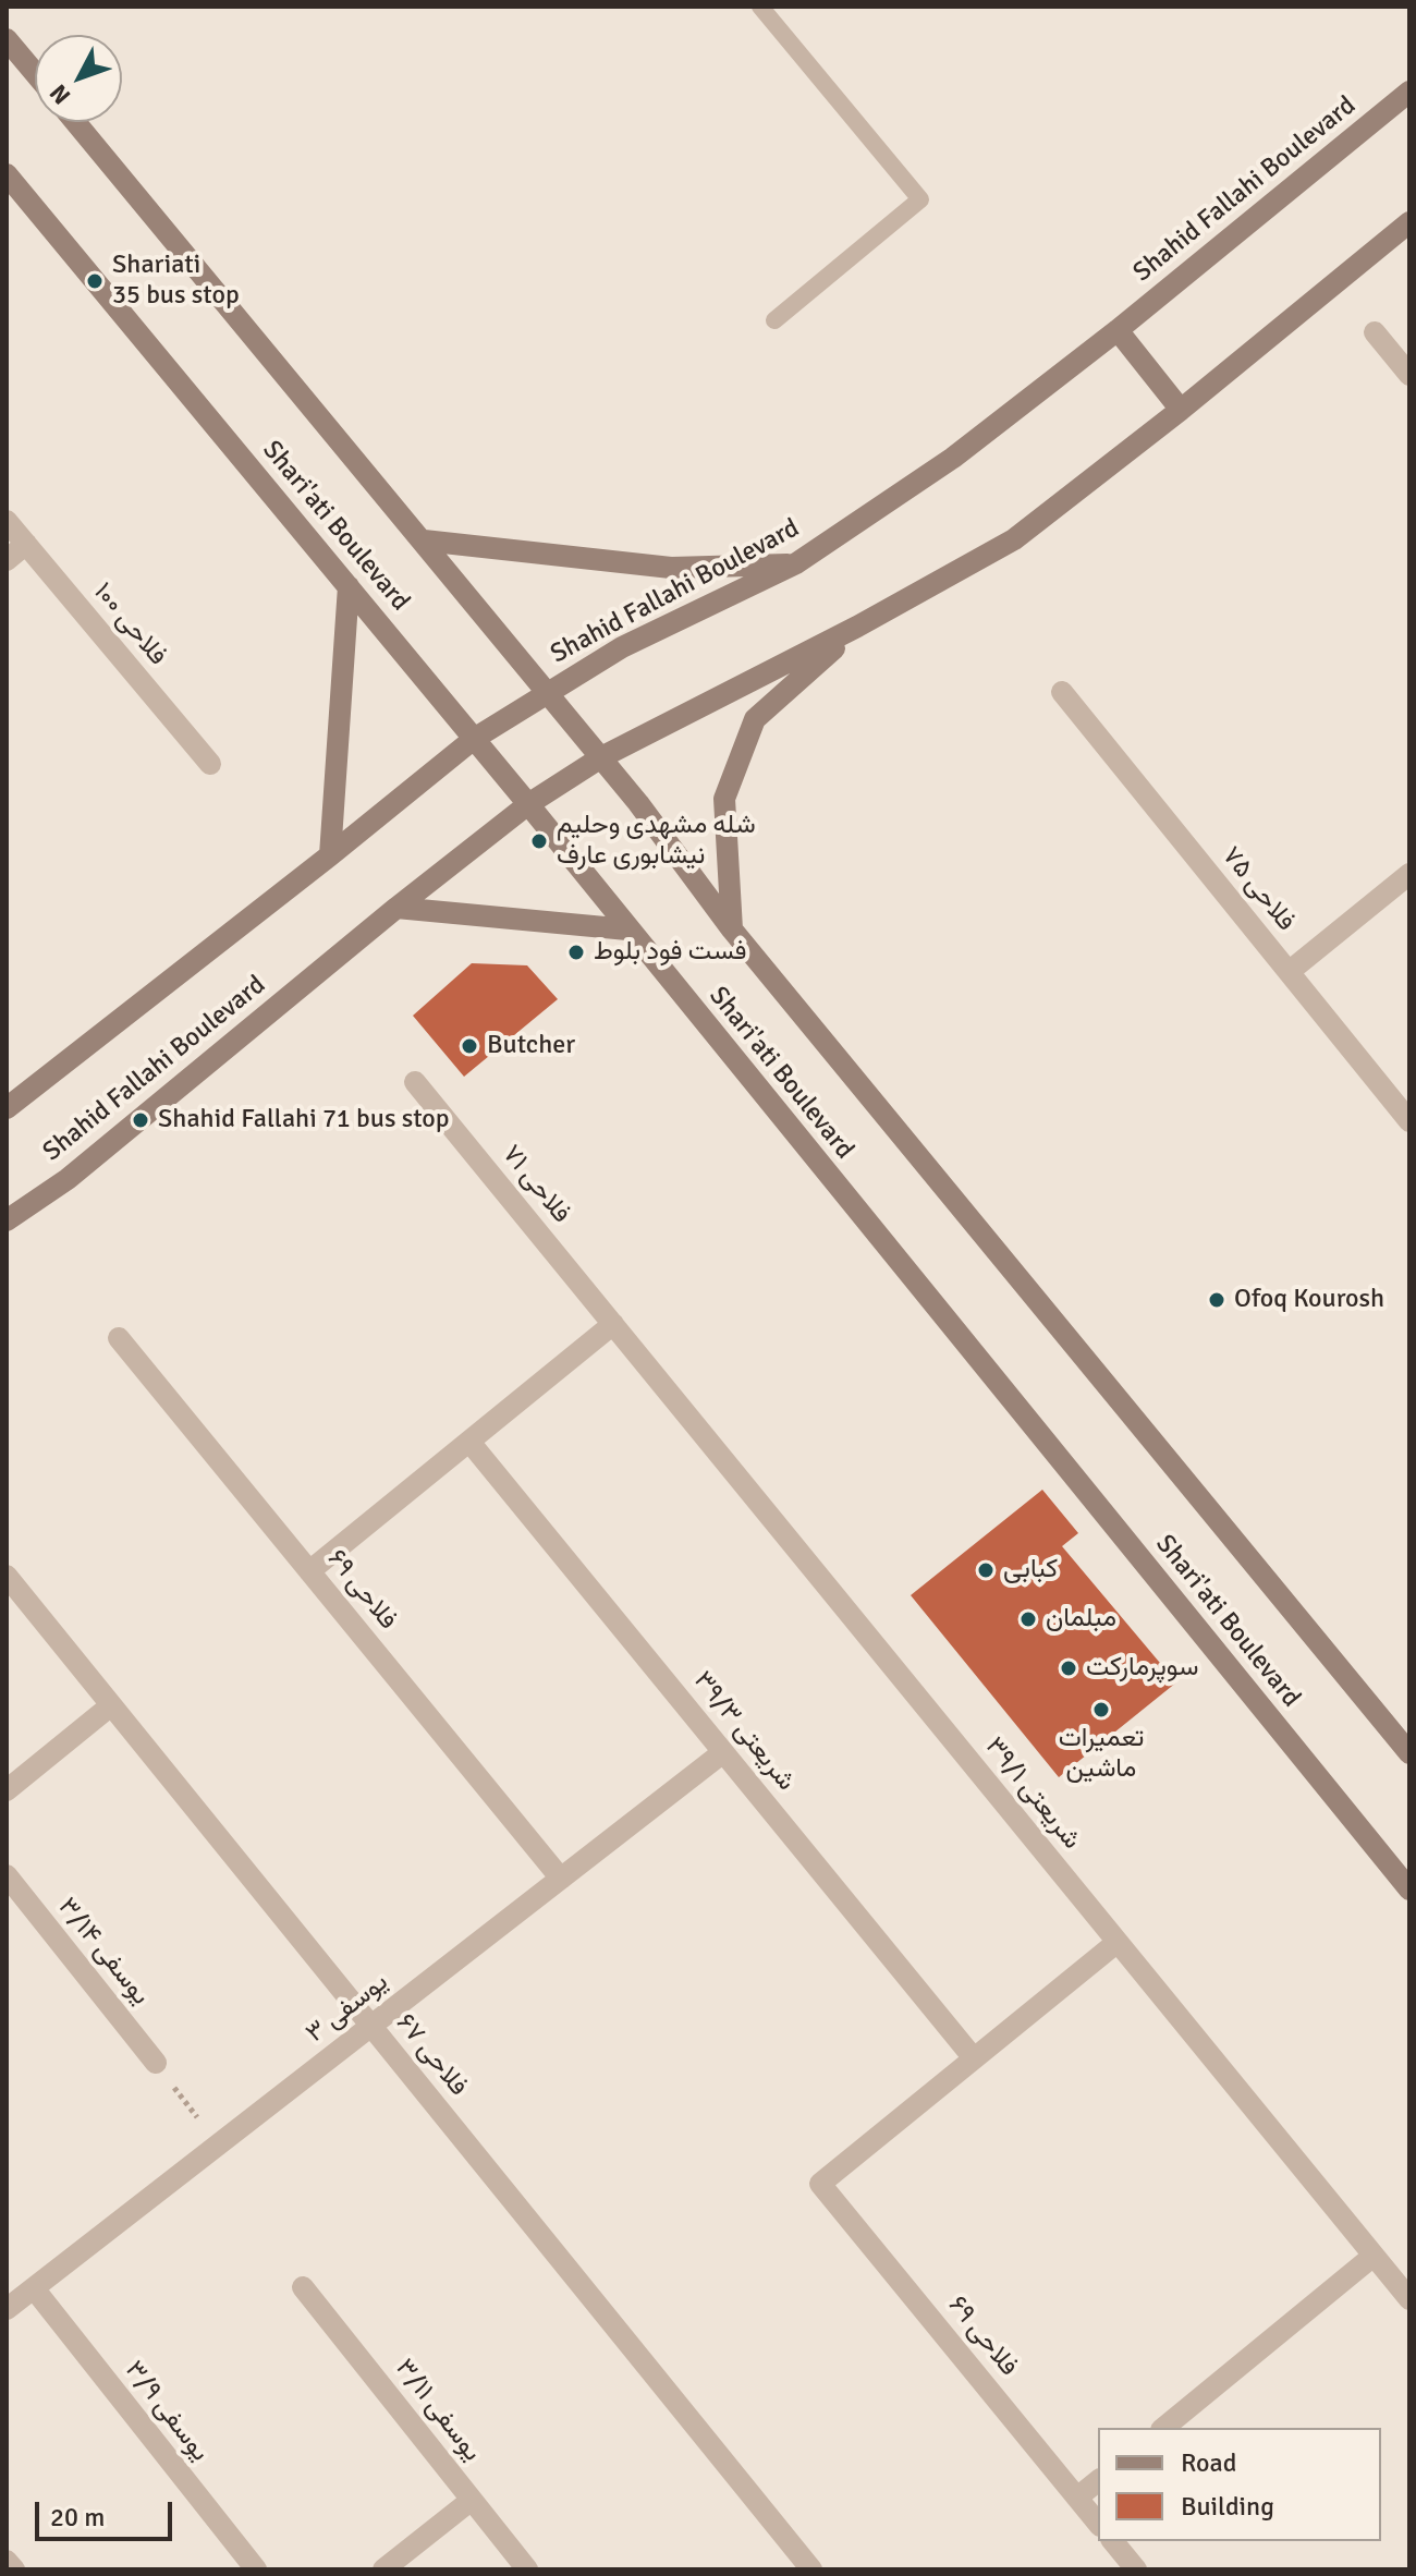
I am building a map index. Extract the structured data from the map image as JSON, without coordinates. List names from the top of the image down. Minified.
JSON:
{"streets":{"main road":["Shahid Fallahi Boulevard","Shari'ati Boulevard"],"street":["فلاحی ۱۰۰","فلاحی ۷۵","فلاحی ۷۱","فلاحی ۶۹","شریعتی ۳۹/۳","شریعتی ۳۹/۱","یوسفی ۳/۱۴","یوسفی ۳","فلاحی ۶۷","یوسفی ۳/۱۱","یوسفی ۳/۹"]},"crossings":[["Shahid Fallahi Boulevard","Shari'ati Boulevard"],["فلاحی ۷۱","شریعتی ۳۹/۱"],["فلاحی ۶۹","شریعتی ۳۹/۳"],["فلاحی ۶۹","یوسفی ۳"],["شریعتی ۳۹/۳","یوسفی ۳"],["یوسفی ۳","فلاحی ۶۷"],["یوسفی ۳","یوسفی ۳/۹"]],"places":["Shariati 35 bus stop","شله مشهدی وحلیم نیشابوری عارف","فست فود بلوط","Butcher","Shahid Fallahi 71 bus stop","Ofoq Kourosh","کبابی","مبلمان","سوپرمارکت","تعمیرات ماشین"],"legend":["Road","Building"],"scale_bar":"20 m","north":"bottom left"}
